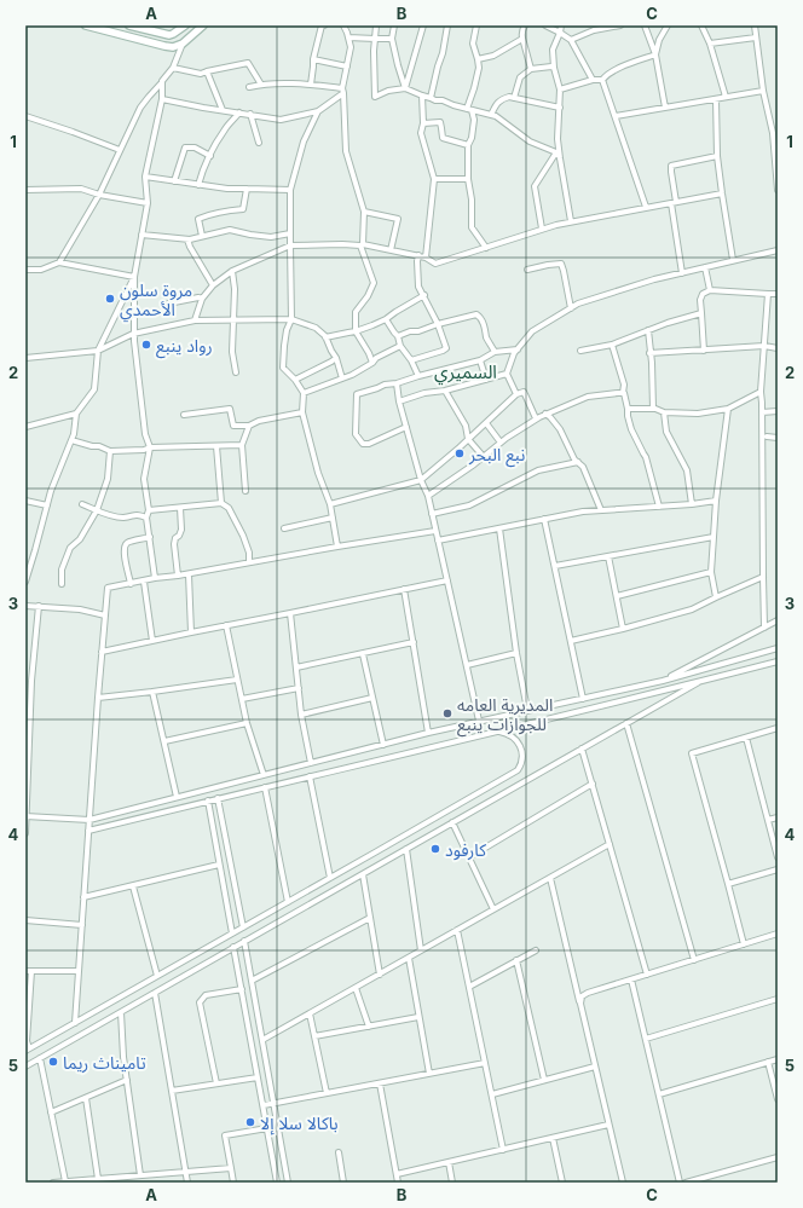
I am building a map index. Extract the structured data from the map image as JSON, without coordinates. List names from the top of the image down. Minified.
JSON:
{"districts":["السميري"],"places":["مروة سلون الأحمدي","رواد ينبع","نبع البحر","المديرية العامه للجوازات ينبع","كارفود","تاميناث ريما","باكالا سلا إلا"],"grid":{"columns":["A","B","C"],"rows":["1","2","3","4","5"]}}
